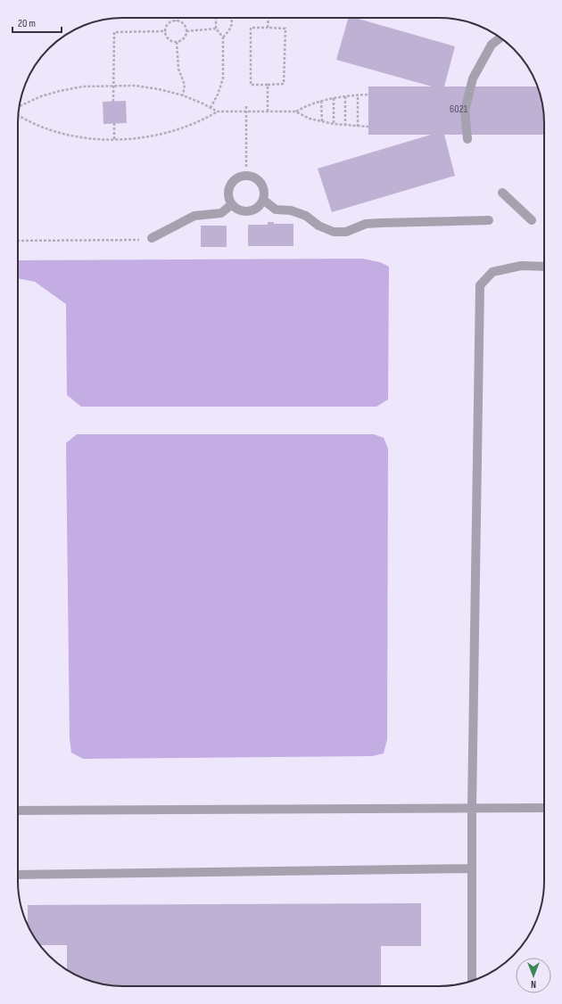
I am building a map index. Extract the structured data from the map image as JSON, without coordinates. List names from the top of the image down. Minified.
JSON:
{"house_numbers":["6021"],"scale_bar":"20 m","north":"bottom"}
